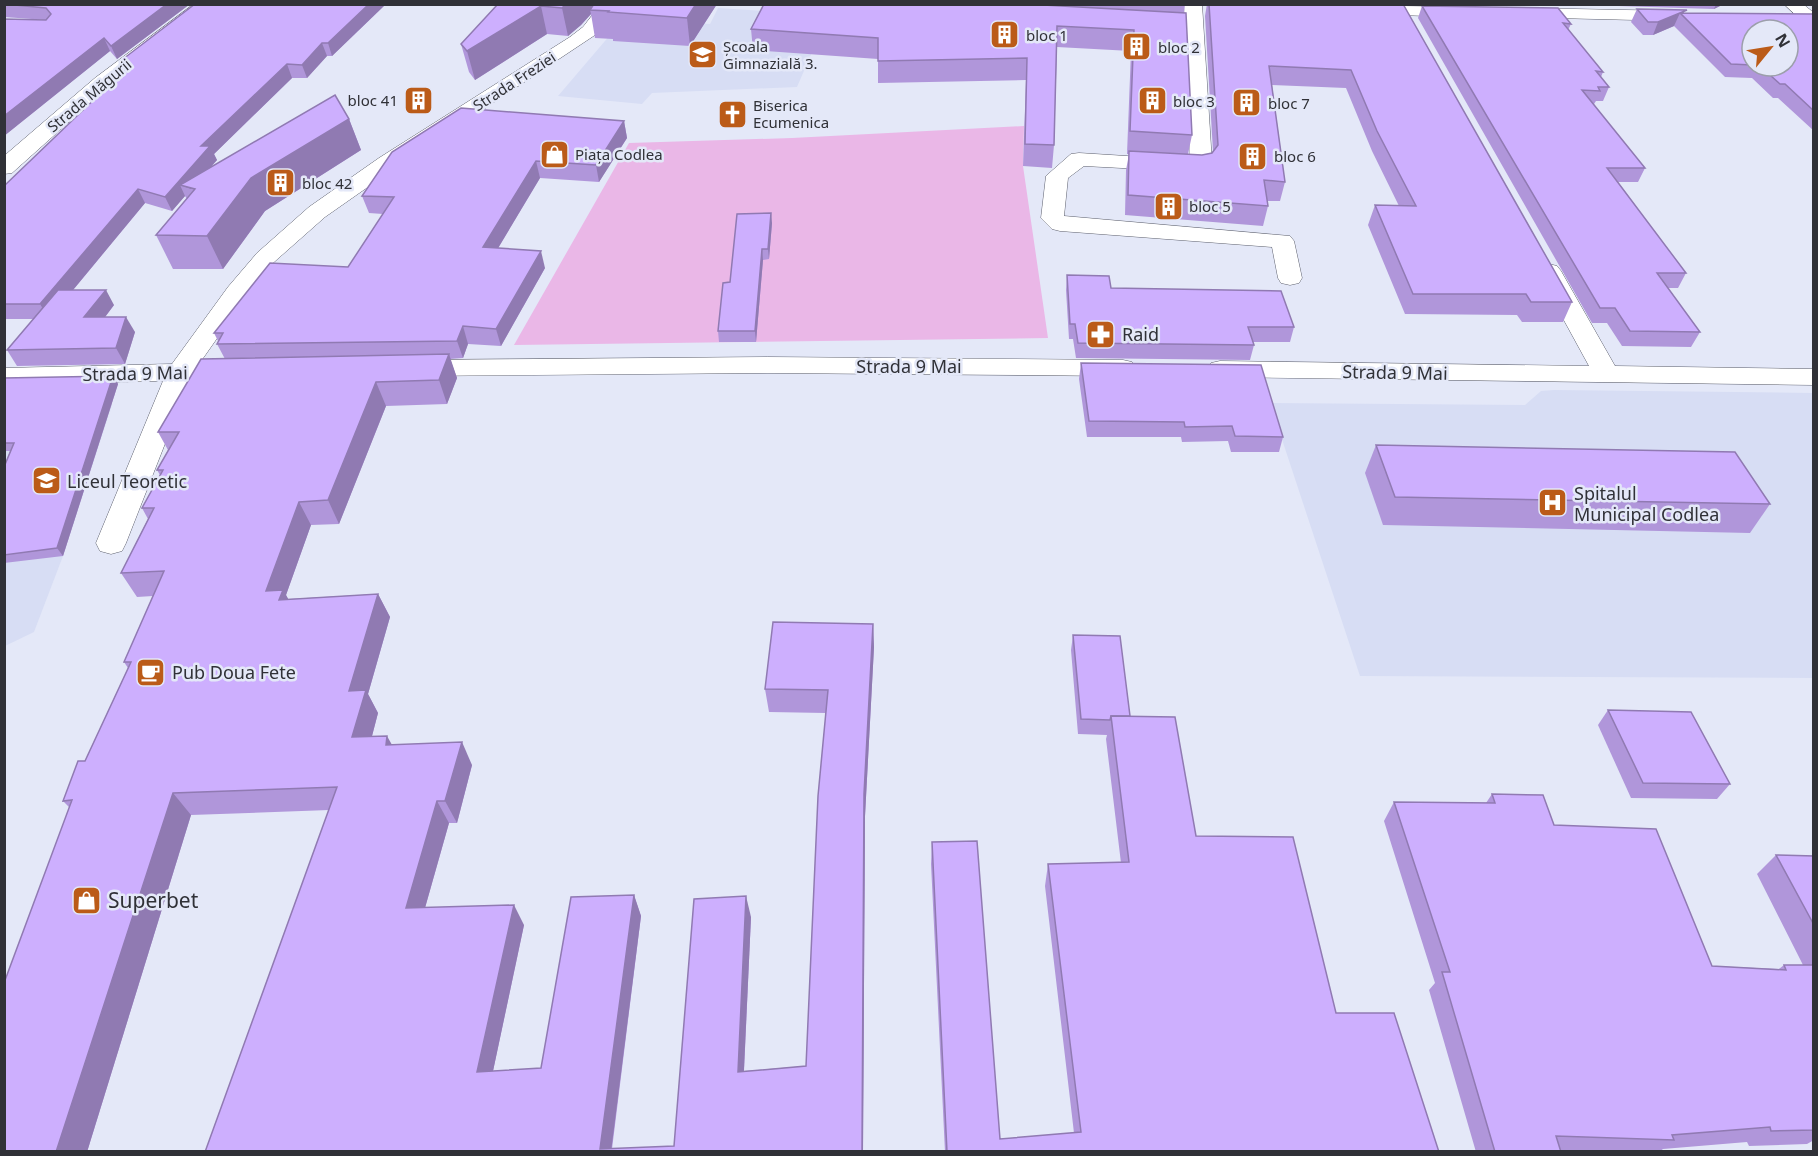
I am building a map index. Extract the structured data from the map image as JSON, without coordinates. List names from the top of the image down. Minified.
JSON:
{"streets":{"street":["Strada Freziei","Strada Măgurii","Strada 9 Mai"]},"crossings":[["Strada Freziei","Strada 9 Mai"]],"places":{"building":["bloc 1","bloc 2","bloc 41","bloc 3","bloc 7","bloc 6","bloc 42","bloc 5"],"school or university":["Școala Gimnazială 3.","Liceul Teoretic"],"church":["Biserica Ecumenica"],"shop":["Piața Codlea","Superbet"],"pharmacy":["Raid"],"hospital":["Spitalul Municipal Codlea"],"cafe":["Pub Doua Fete"]},"north":"top right"}
